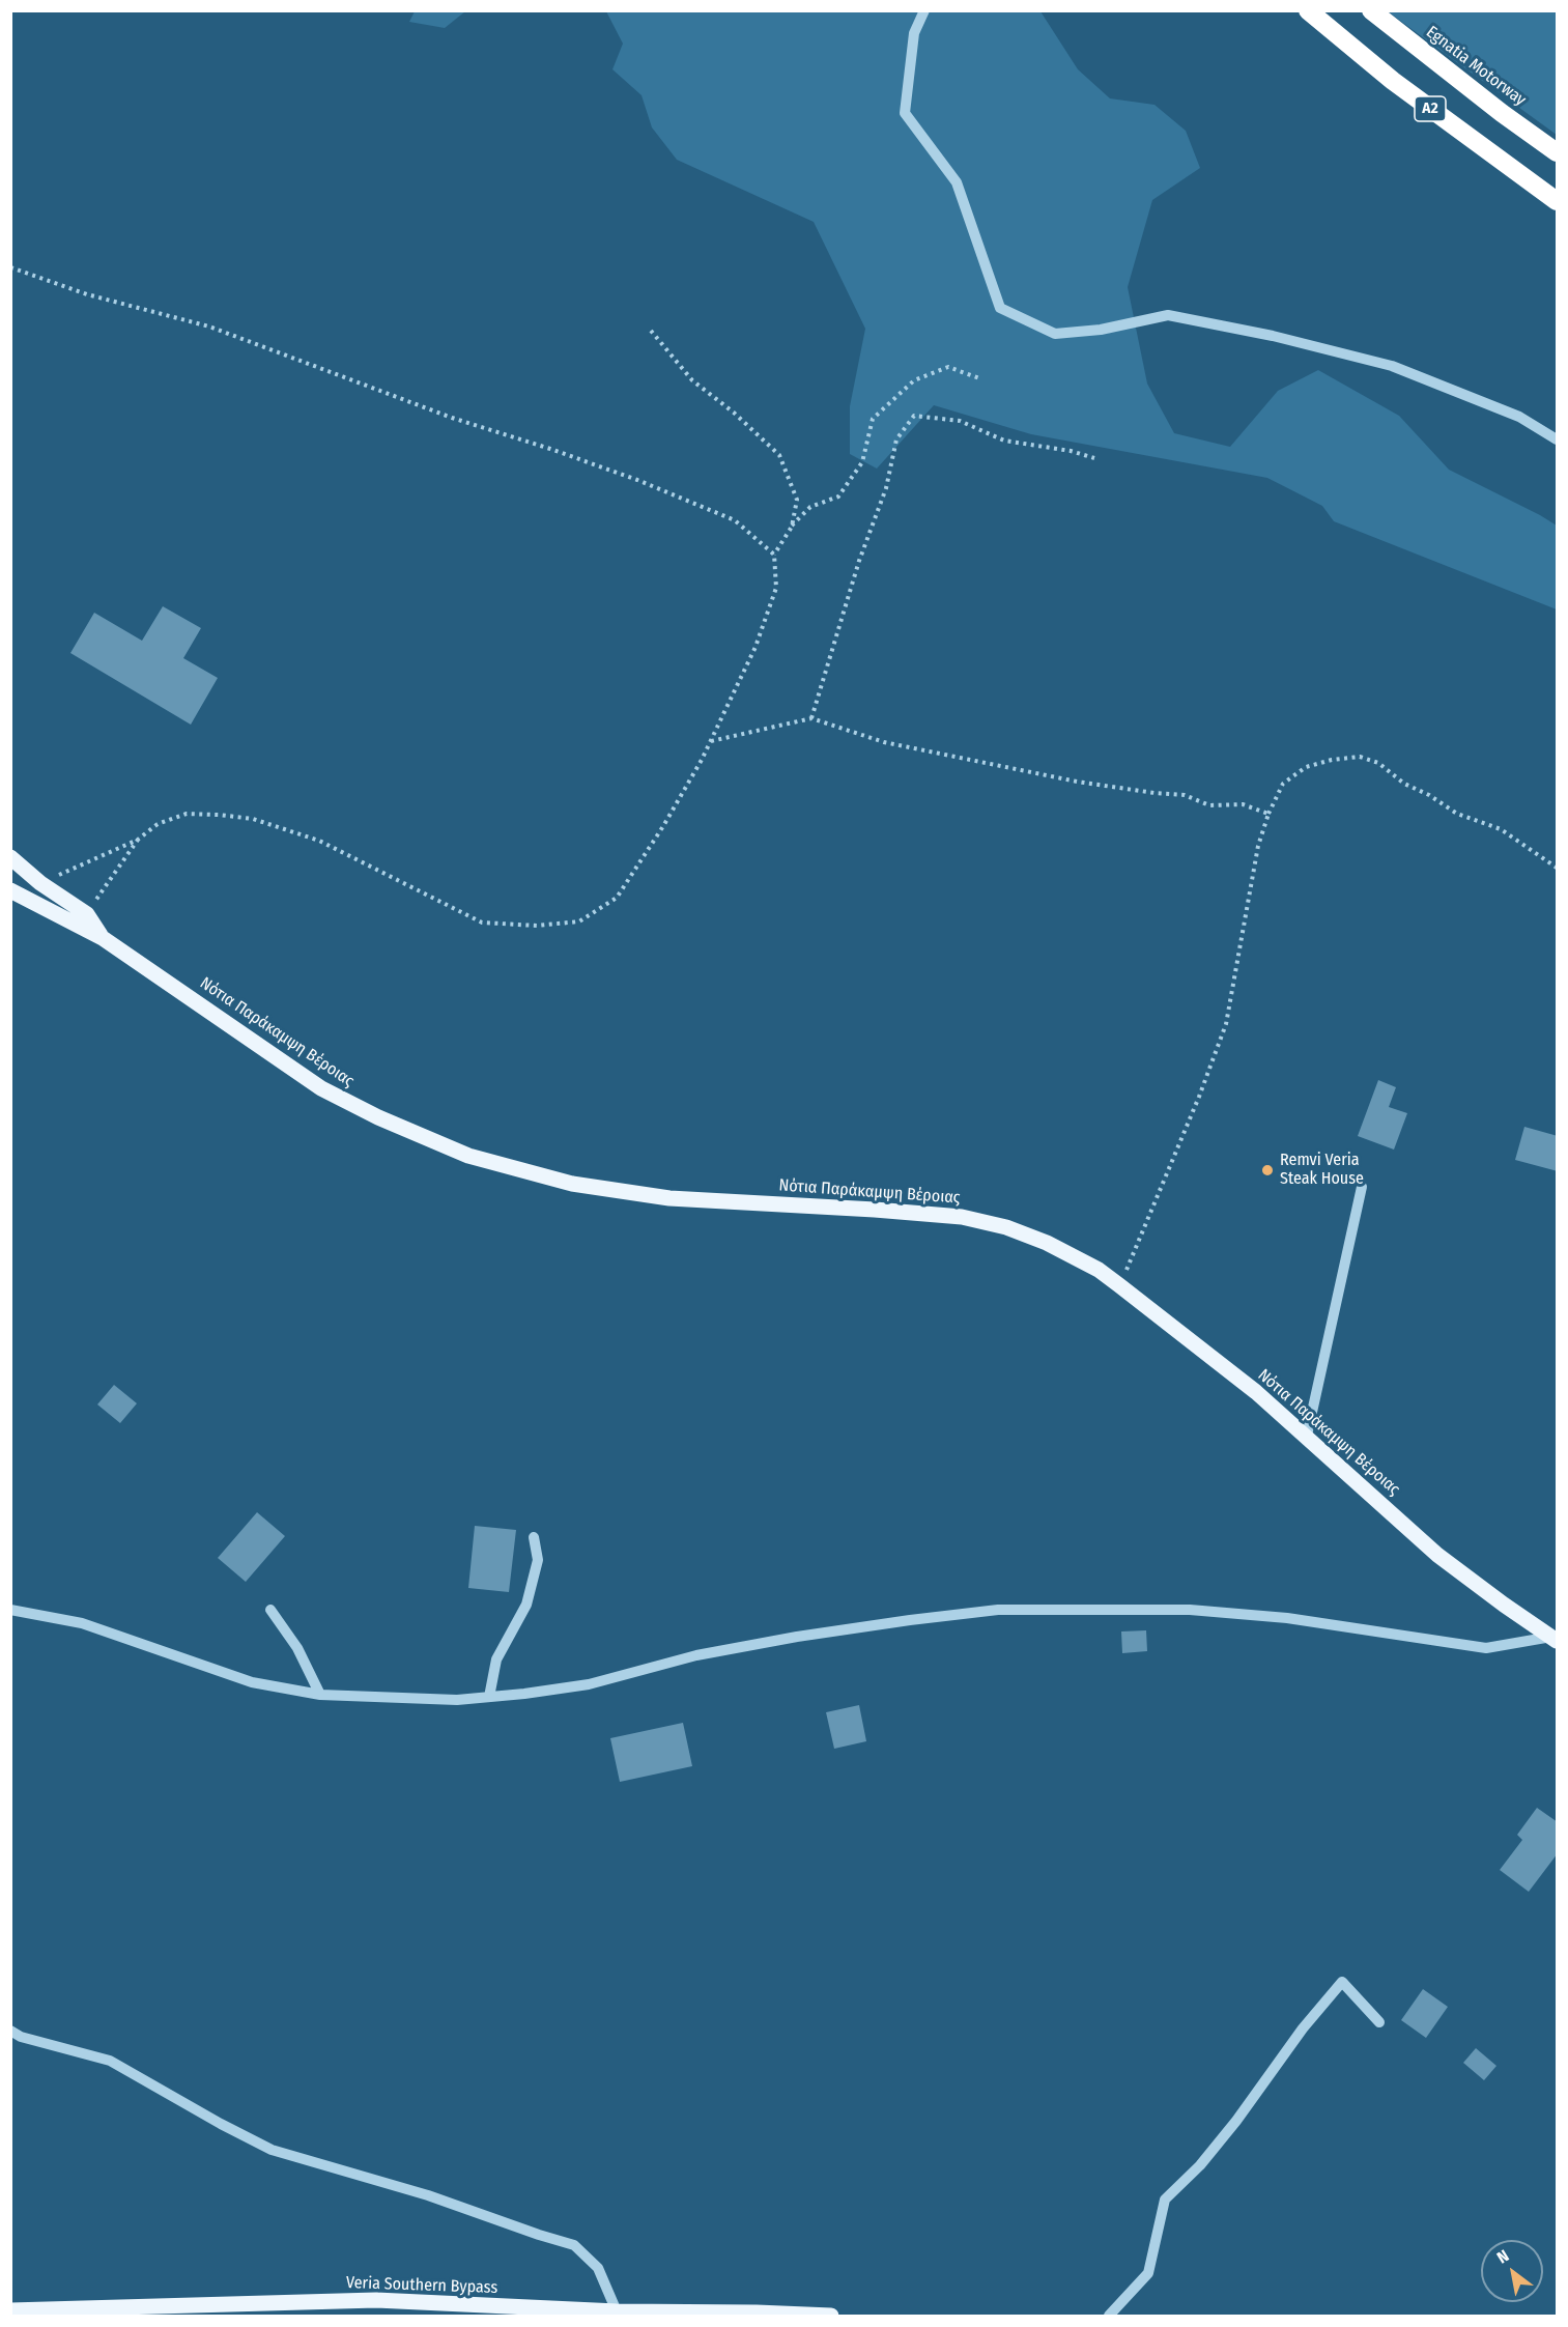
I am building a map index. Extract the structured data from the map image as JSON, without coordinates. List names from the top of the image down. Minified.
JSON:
{"streets":{"highway":["Egnatia Motorway","Α2"],"main road":["Νότια Παράκαμψη Βέροιας","Veria Southern Bypass"]},"places":["Remvi Veria Steak House"],"north":"top left"}
